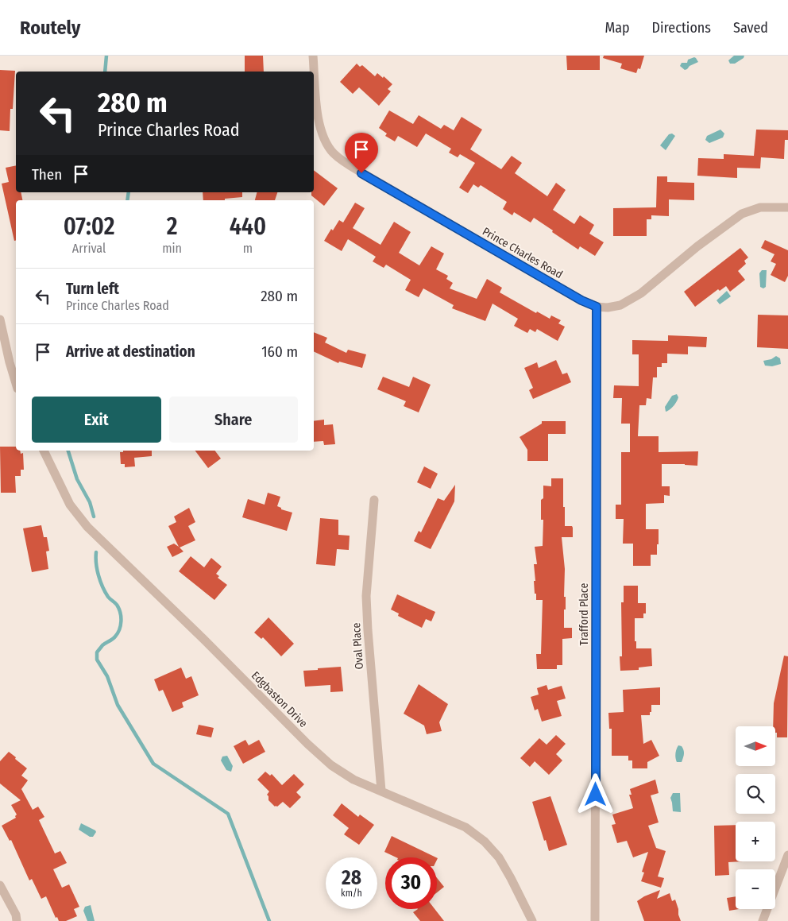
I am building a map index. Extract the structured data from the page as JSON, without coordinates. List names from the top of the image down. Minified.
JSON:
{"streets":{"street":["Prince Charles Road","Trafford Place","Oval Place","Edgbaston Drive"]},"crossings":[["Prince Charles Road","Trafford Place"],["Oval Place","Edgbaston Drive"]],"north":"right","page":{"header":"Routely","nav":["Map","Directions","Saved"],"turn":["280 m","Prince Charles Road"],"then":"Then","eta":["07:02","Arrival","2","min","440","m"],"list":[{"name":"Turn left","note":"Prince Charles Road","value":"280 m"},{"name":"Arrive at destination","value":"160 m"}],"buttons":["Exit","Share"],"map_buttons":["+","−"],"speed":"28 km/h","limit":"30"}}
